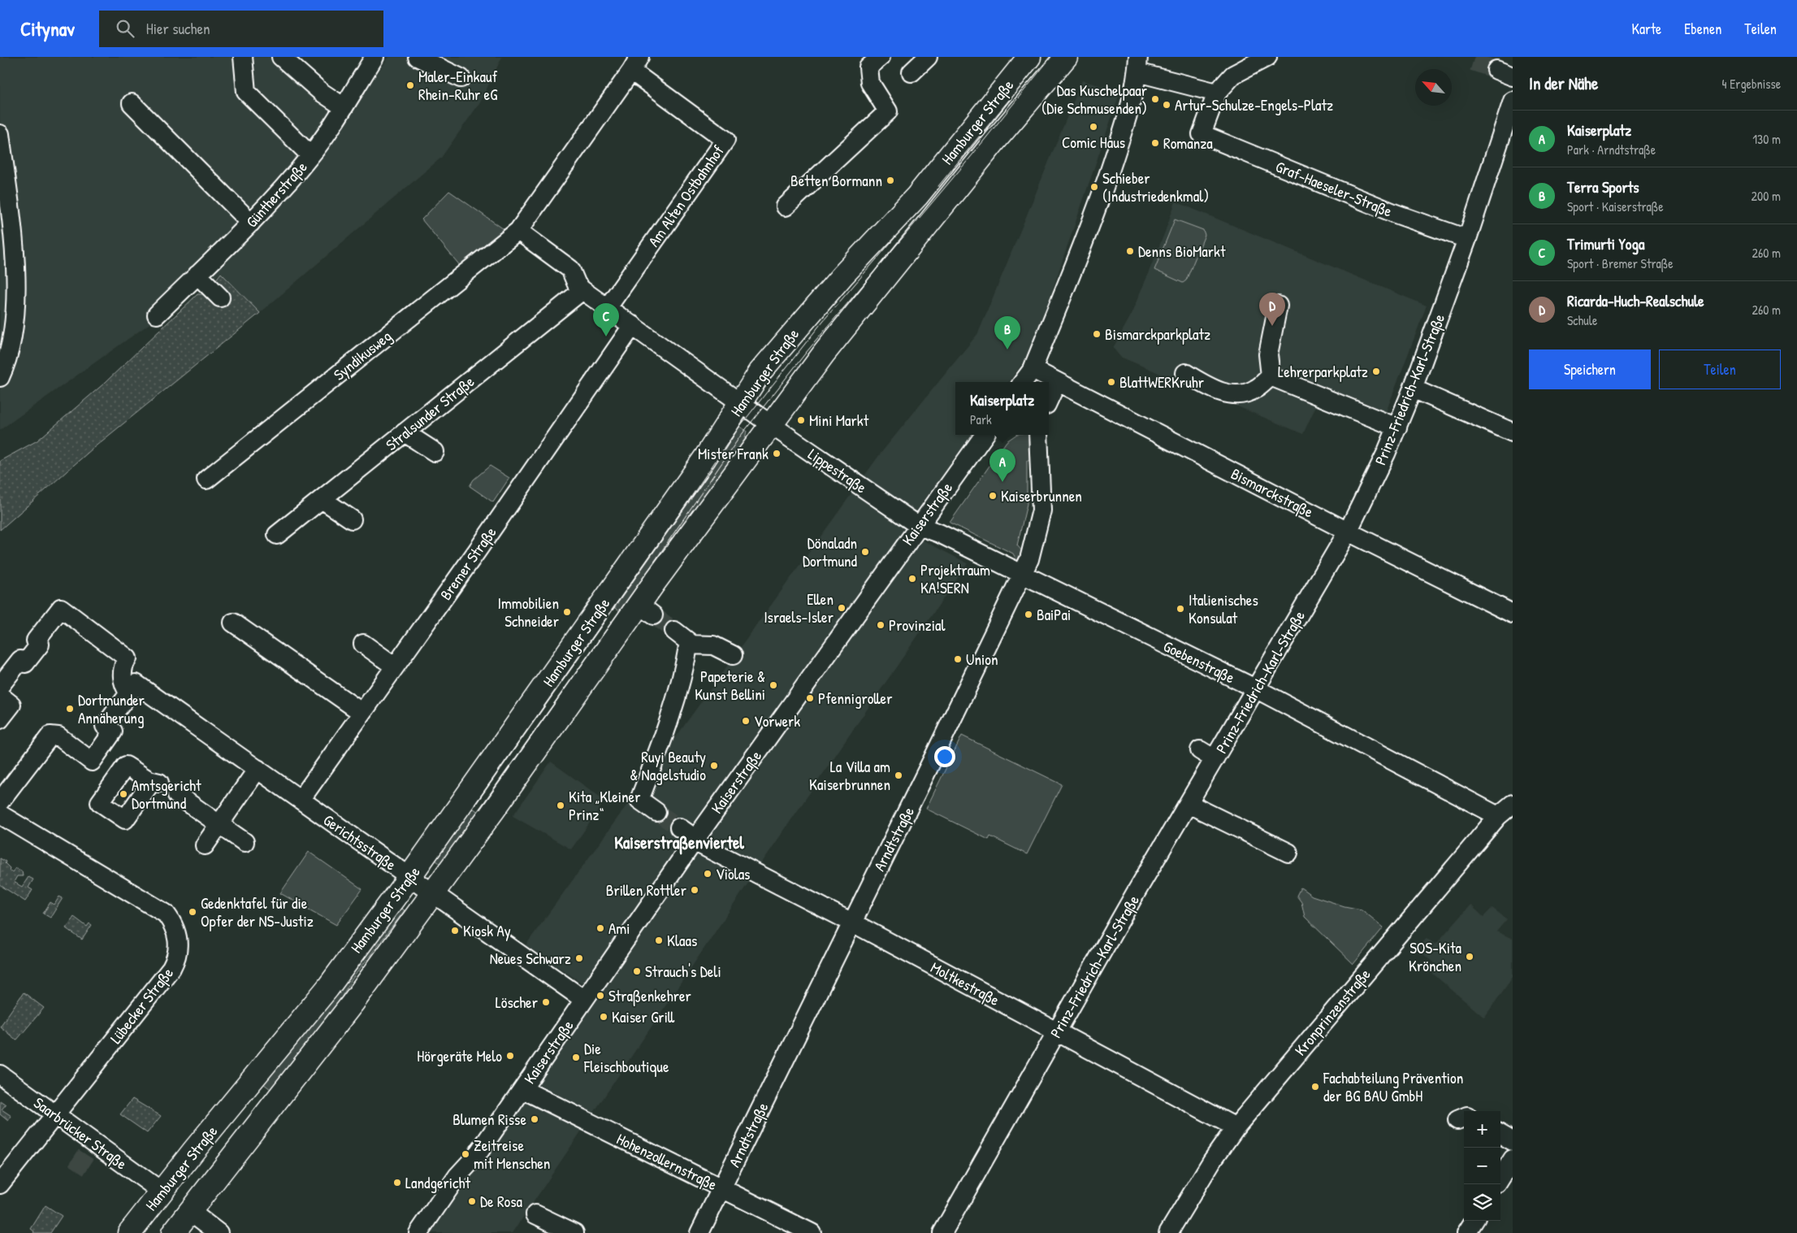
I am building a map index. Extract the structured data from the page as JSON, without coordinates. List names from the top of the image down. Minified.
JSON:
{"streets":{"main road":["Hamburger Straße"],"street":["Graf-Haeseler-Straße","Güntherstraße","Am Alten Ostbahnhof","Syndikusweg","Prinz-Friedrich-Karl-Straße","Stralsunder Straße","Lippestraße","Bismarckstraße","Kaiserstraße","Bremer Straße","Goebenstraße","Arndtstraße","Gerichtsstraße","Moltkestraße","Lübecker Straße","Kronprinzenstraße","Saarbrücker Straße","Hohenzollernstraße"]},"crossings":[["Hamburger Straße","Lippestraße"],["Hamburger Straße","Gerichtsstraße"],["Hamburger Straße","Saarbrücker Straße"],["Graf-Haeseler-Straße","Prinz-Friedrich-Karl-Straße"],["Am Alten Ostbahnhof","Syndikusweg"],["Prinz-Friedrich-Karl-Straße","Bismarckstraße"],["Prinz-Friedrich-Karl-Straße","Goebenstraße"],["Prinz-Friedrich-Karl-Straße","Moltkestraße"],["Lippestraße","Kaiserstraße"],["Lippestraße","Goebenstraße"],["Kaiserstraße","Goebenstraße"],["Kaiserstraße","Gerichtsstraße"],["Kaiserstraße","Moltkestraße"],["Kaiserstraße","Hohenzollernstraße"],["Bremer Straße","Gerichtsstraße"],["Goebenstraße","Arndtstraße"],["Goebenstraße","Kronprinzenstraße"],["Arndtstraße","Moltkestraße"],["Arndtstraße","Hohenzollernstraße"],["Moltkestraße","Kronprinzenstraße"],["Lübecker Straße","Saarbrücker Straße"]],"districts":["Kaiserstraßenviertel"],"places":["Maler-Einkauf Rhein-Ruhr eG","Das Kuschelpaar (Die Schmusenden)","Artur-Schulze-Engels-Platz","Comic Haus","Romanza","Betten Bormann","Schieber (Industriedenkmal)","Denns BioMarkt","Bismarckparkplatz","Lehrerparkplatz","BlattWERKruhr","Mini Markt","Mister Frank","Kaiserbrunnen","Dönaladn Dortmund","Projektraum KA!SERN","Ellen Israels-Isler","Italienisches Konsulat","Immobilien Schneider","BaiPai","Provinzial","Union","Papeterie & Kunst Bellini","Pfennigroller","Dortmunder Annäherung","Vorwerk","Ruyi Beauty & Nagelstudio","La Villa am Kaiserbrunnen","Amtsgericht Dortmund","Kita „Kleiner Prinz“","Violas","Brillen Rottler","Gedenktafel für die Opfer der NS-Justiz","Ami","Kiosk Ay","Klaas","SOS-Kita Krönchen","Neues Schwarz","Strauch's Deli","Straßenkehrer","Löscher","Kaiser Grill","Hörgeräte Melo","Die Fleischboutique","Fachabteilung Prävention der BG BAU GmbH","Blumen Risse","Zeitreise mit Menschen","Landgericht","De Rosa"],"north":"top left","page":{"header":"Citynav","search":"Hier suchen","nav":["Karte","Ebenen","Teilen"],"heading":["In der Nähe","4 Ergebnisse"],"list":[{"mark":"A","name":"Kaiserplatz","note":"Park · Arndtstraße","value":"130 m"},{"mark":"B","name":"Terra Sports","note":"Sport · Kaiserstraße","value":"200 m"},{"mark":"C","name":"Trimurti Yoga","note":"Sport · Bremer Straße","value":"260 m"},{"mark":"D","name":"Ricarda-Huch-Realschule","note":"Schule","value":"260 m"}],"pins":["D","C","B","A"],"buttons":["Speichern","Teilen"],"popup":["Kaiserplatz","Park"],"map_buttons":["+","−"]}}
